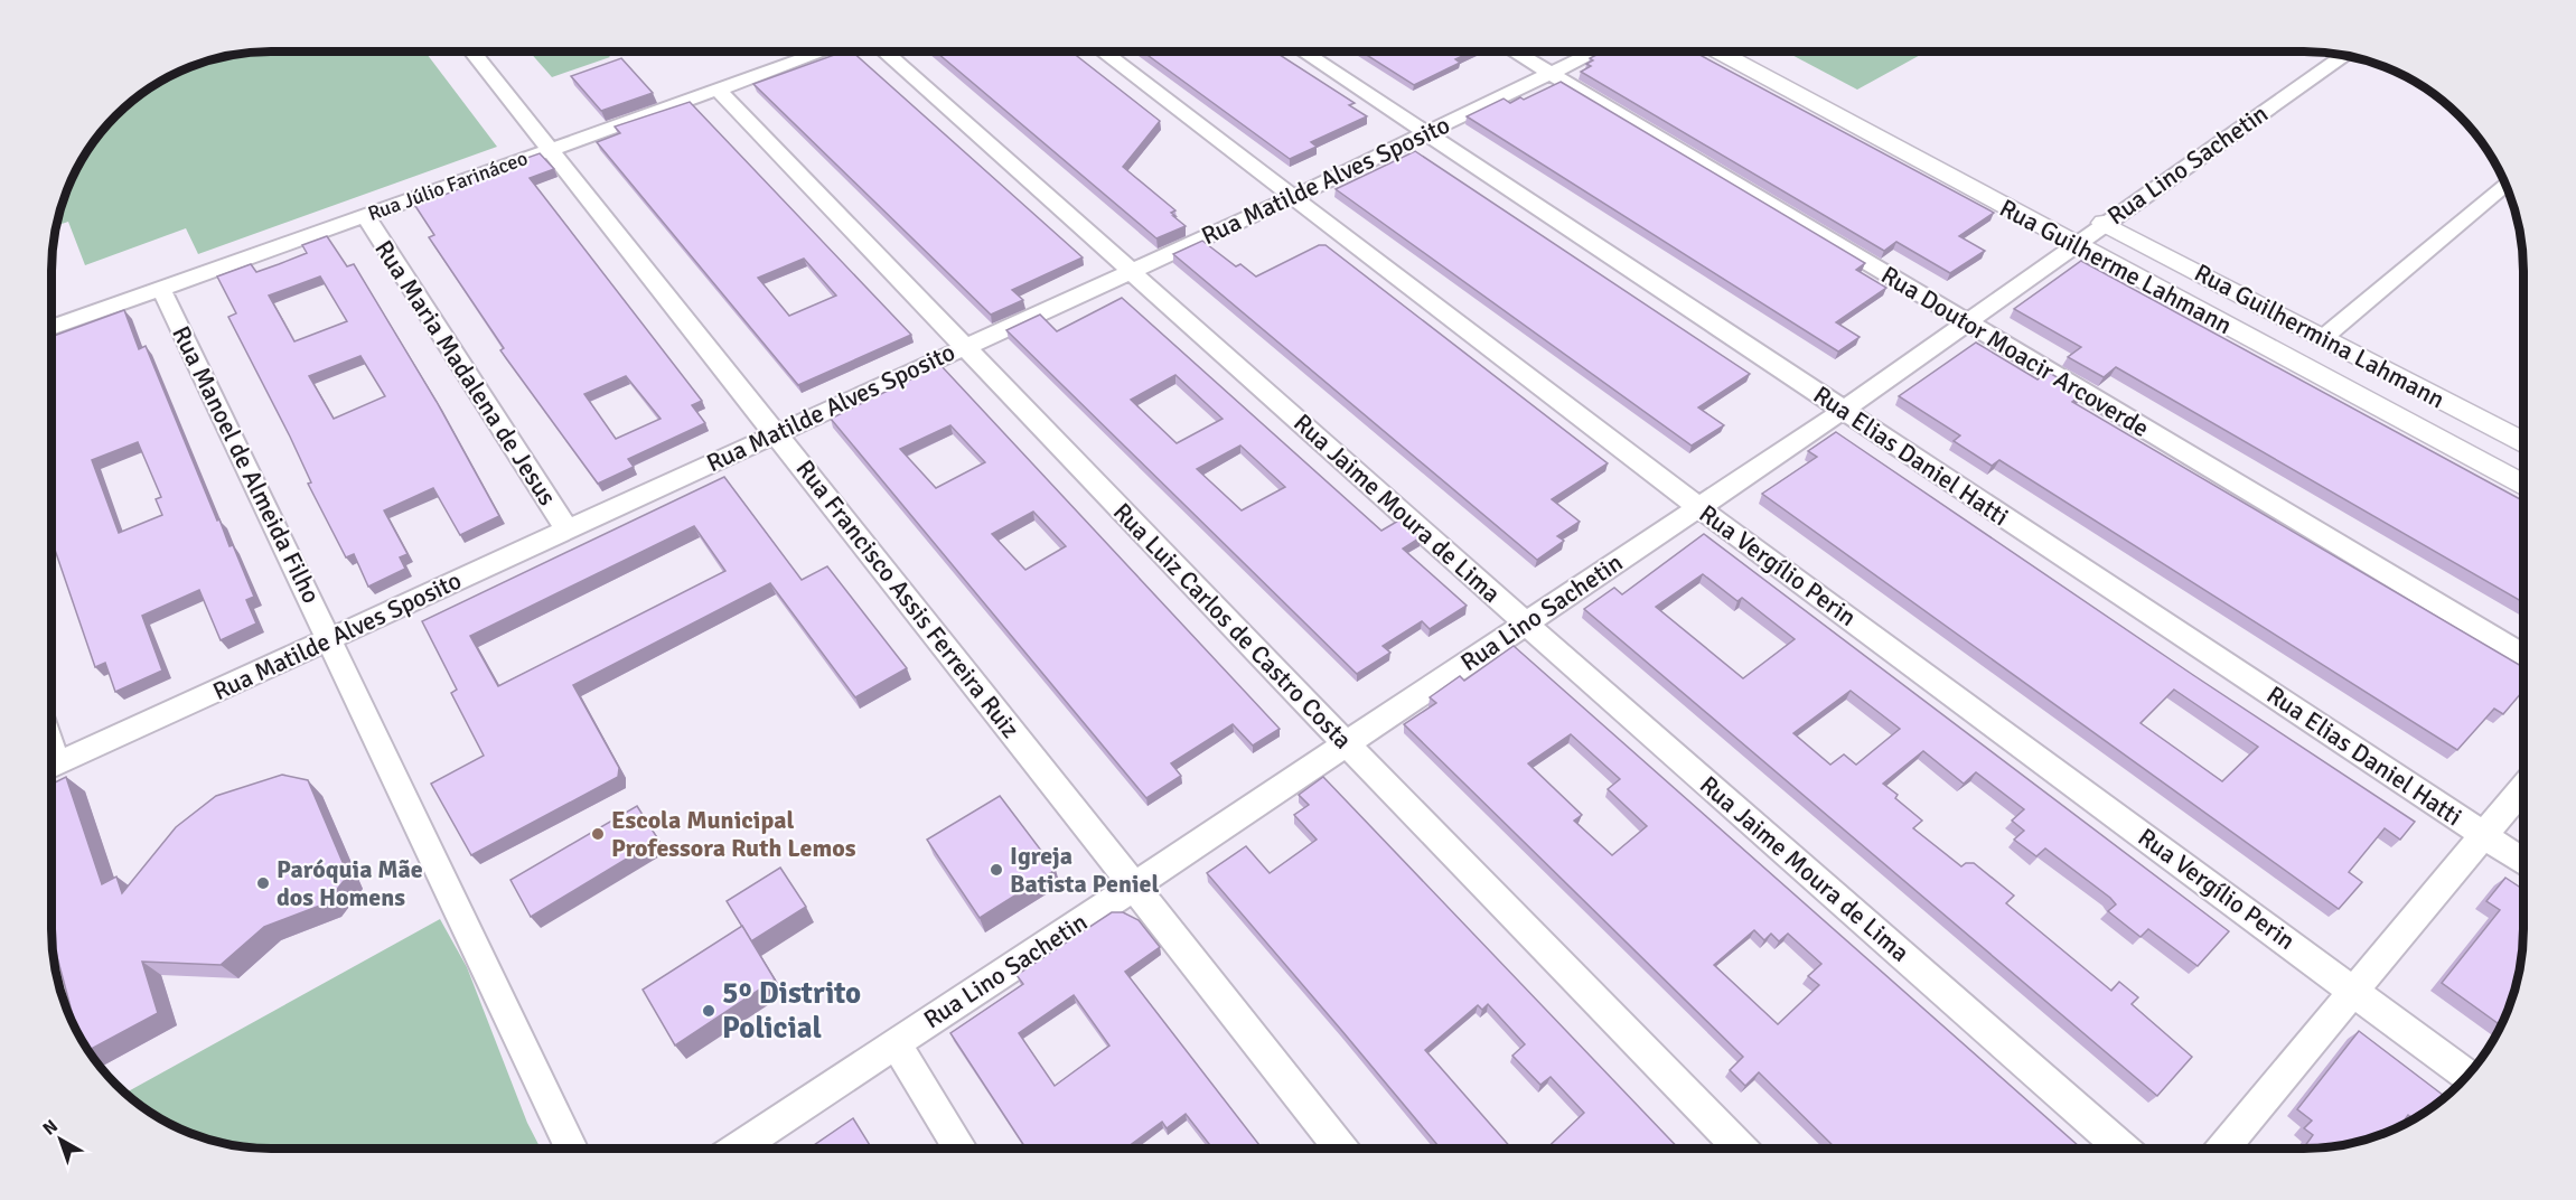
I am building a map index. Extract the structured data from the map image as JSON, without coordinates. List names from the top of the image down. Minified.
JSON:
{"streets":{"street":["Rua Lino Sachetin","Rua Matilde Alves Sposito","Rua Júlio Farináceo","Rua Guilherme Lahmann","Rua Guilhermina Lahmann","Rua Doutor Moacir Arcoverde","Rua Maria Madalena de Jesus","Rua Elias Daniel Hatti","Rua Manoel de Almeida Filho","Rua Jaime Moura de Lima","Rua Vergílio Perin","Rua Francisco Assis Ferreira Ruiz","Rua Luiz Carlos de Castro Costa"]},"crossings":[["Rua Lino Sachetin","Rua Guilherme Lahmann"],["Rua Lino Sachetin","Rua Guilhermina Lahmann"],["Rua Lino Sachetin","Rua Doutor Moacir Arcoverde"],["Rua Lino Sachetin","Rua Elias Daniel Hatti"],["Rua Lino Sachetin","Rua Jaime Moura de Lima"],["Rua Lino Sachetin","Rua Vergílio Perin"],["Rua Lino Sachetin","Rua Francisco Assis Ferreira Ruiz"],["Rua Lino Sachetin","Rua Luiz Carlos de Castro Costa"],["Rua Matilde Alves Sposito","Rua Doutor Moacir Arcoverde"],["Rua Matilde Alves Sposito","Rua Maria Madalena de Jesus"],["Rua Matilde Alves Sposito","Rua Elias Daniel Hatti"],["Rua Matilde Alves Sposito","Rua Manoel de Almeida Filho"],["Rua Matilde Alves Sposito","Rua Jaime Moura de Lima"],["Rua Matilde Alves Sposito","Rua Vergílio Perin"],["Rua Matilde Alves Sposito","Rua Francisco Assis Ferreira Ruiz"],["Rua Matilde Alves Sposito","Rua Luiz Carlos de Castro Costa"],["Rua Júlio Farináceo","Rua Maria Madalena de Jesus"],["Rua Júlio Farináceo","Rua Manoel de Almeida Filho"],["Rua Júlio Farináceo","Rua Francisco Assis Ferreira Ruiz"],["Rua Júlio Farináceo","Rua Luiz Carlos de Castro Costa"]],"places":["Escola Municipal Professora Ruth Lemos","Igreja Batista Peniel","Paróquia Mãe dos Homens","5º Distrito Policial"],"north":"top left"}
